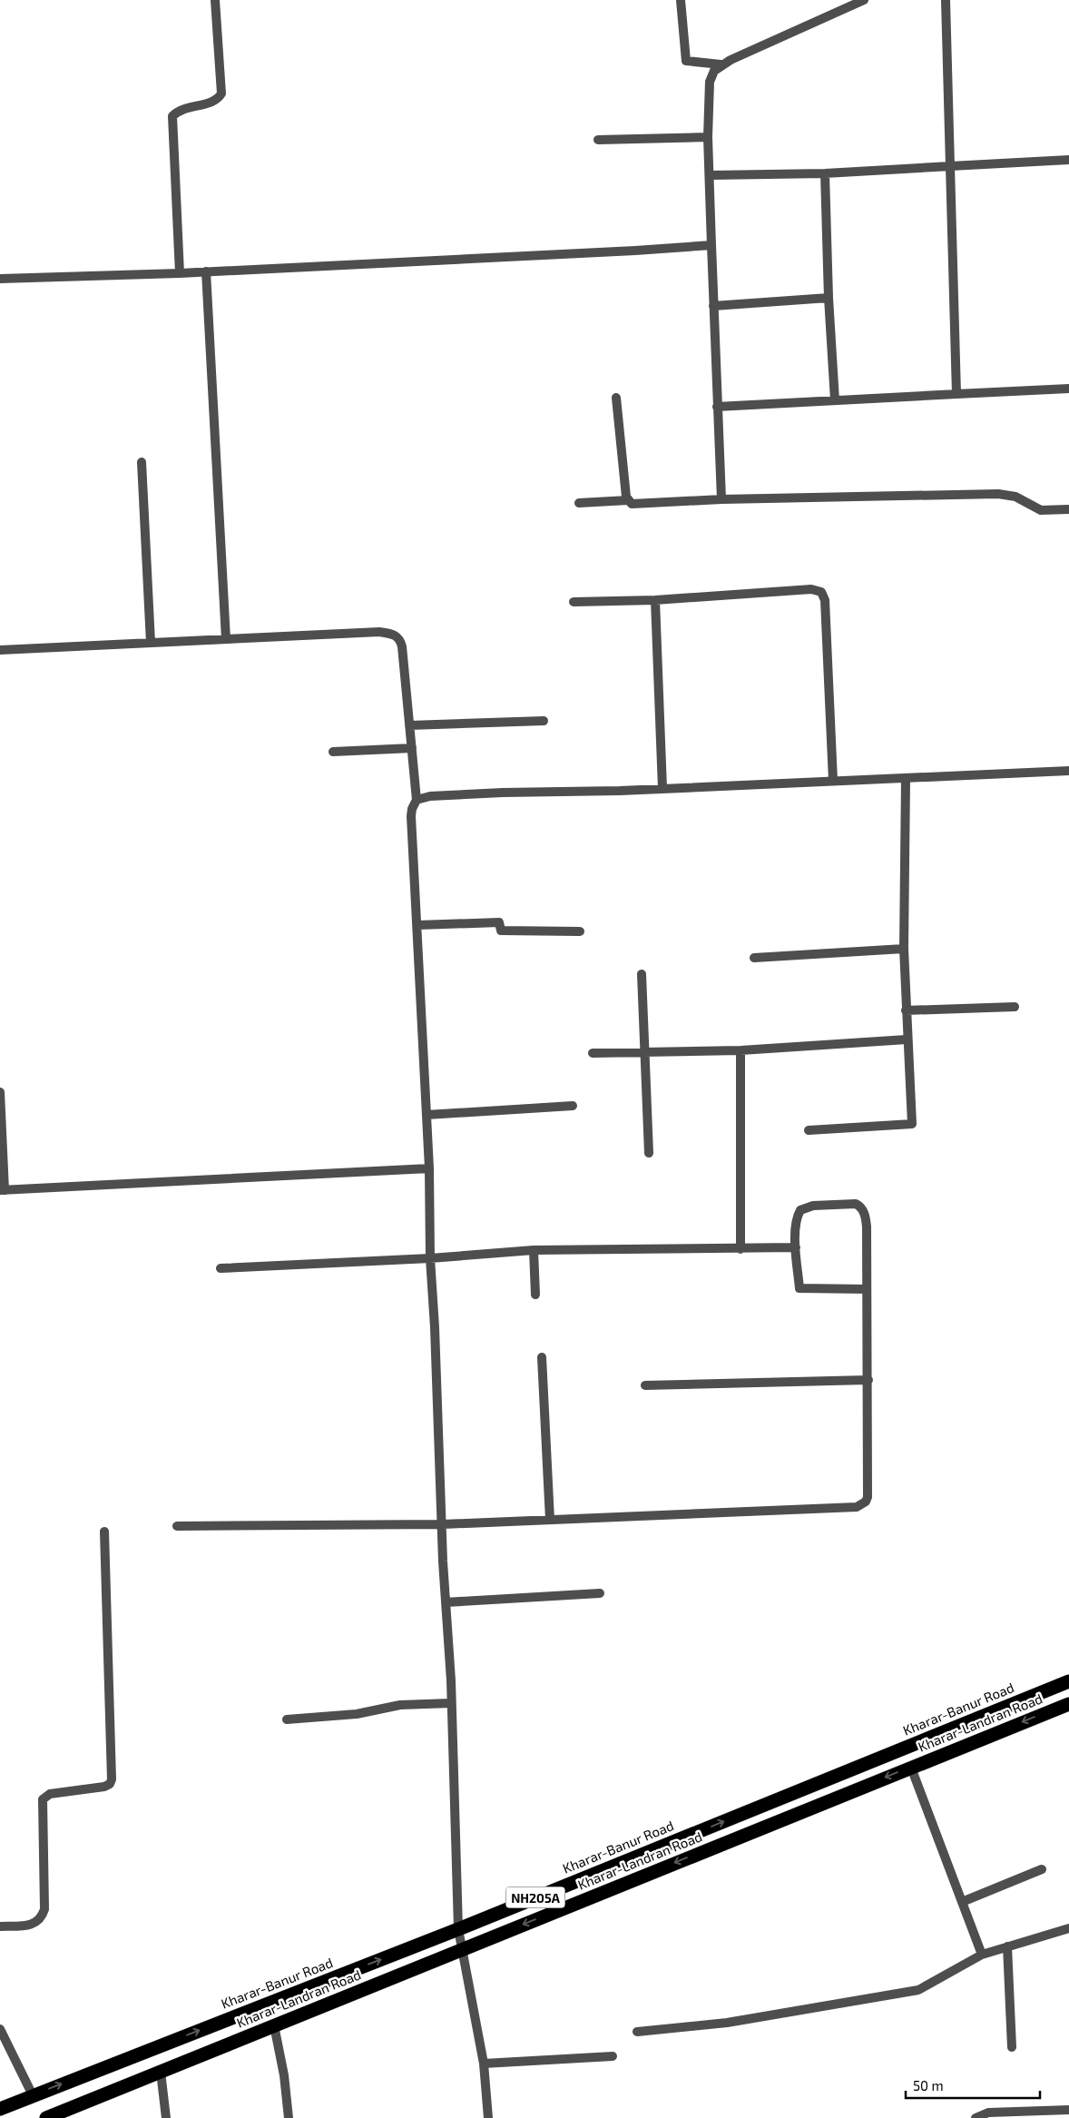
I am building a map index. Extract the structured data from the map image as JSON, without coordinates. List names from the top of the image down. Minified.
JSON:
{"streets":{"highway":["Kharar-Banur Road","Kharar-Landran Road","NH205A"]},"one_way":["Kharar-Banur Road","Kharar-Landran Road"],"scale_bar":"50 m"}
